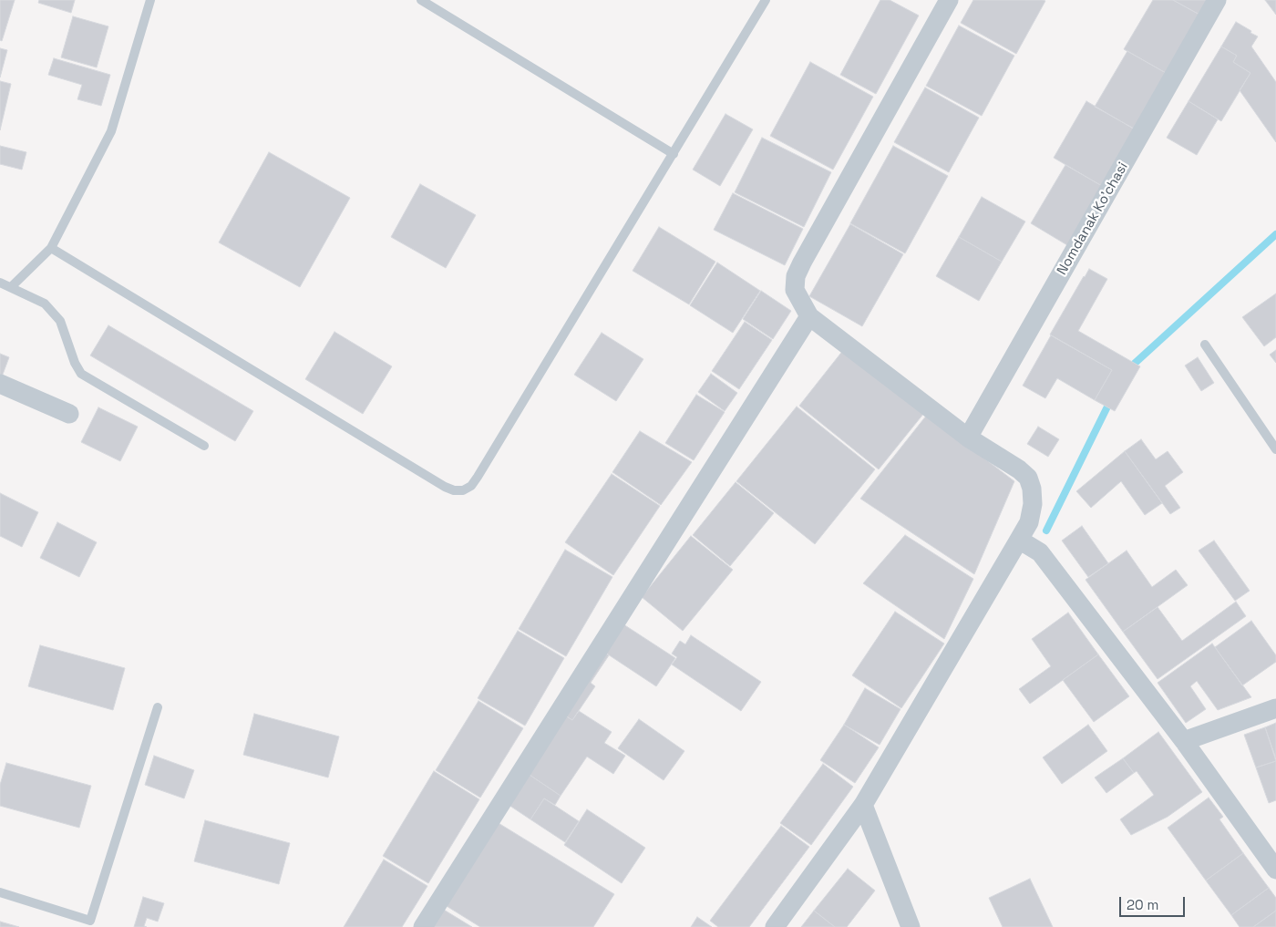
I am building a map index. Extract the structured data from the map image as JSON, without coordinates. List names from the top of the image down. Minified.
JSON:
{"streets":{"street":["Nomdanak Ko'chasi"]},"scale_bar":"20 m"}
